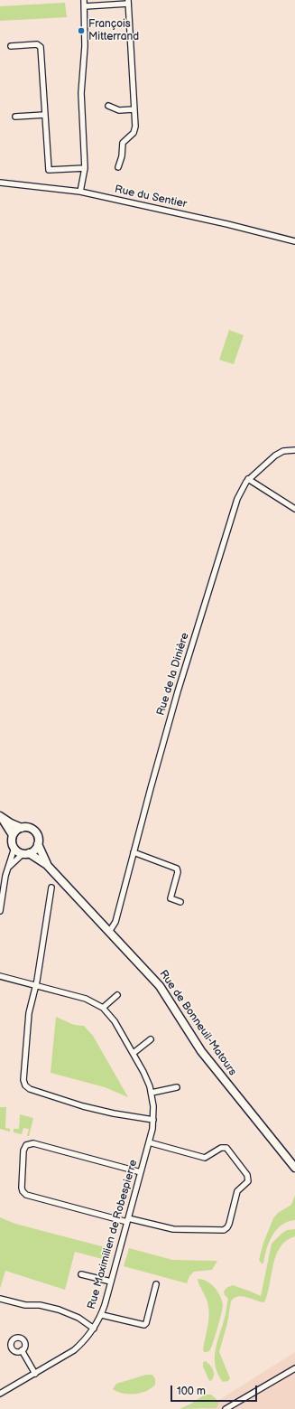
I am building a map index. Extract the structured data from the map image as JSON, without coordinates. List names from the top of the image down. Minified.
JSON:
{"streets":{"main road":["Rue de Bonneuil-Matours"],"street":["Rue du Sentier","Rue de la Dinière","Rue Maximilien de Robespierre"]},"crossings":[["Rue de la Dinière","Rue de Bonneuil-Matours"]],"places":["François Mitterrand"],"scale_bar":"100 m"}
